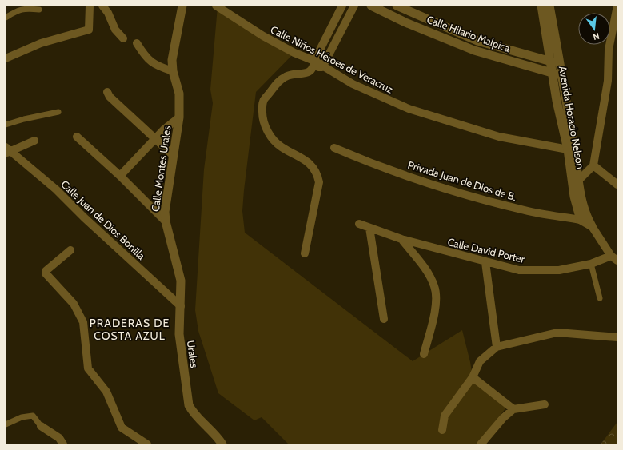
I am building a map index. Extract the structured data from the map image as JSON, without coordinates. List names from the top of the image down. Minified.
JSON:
{"streets":{"street":["Calle Hilario Malpica","Calle Niños Héroes de Veracruz","Avenida Horacio Nelson","Calle Montes Urales","Privada Juan de Dios de B.","Calle Juan de Dios Bonilla","Calle David Porter","Urales"]},"crossings":[["Calle Hilario Malpica","Avenida Horacio Nelson"],["Calle Niños Héroes de Veracruz","Avenida Horacio Nelson"],["Avenida Horacio Nelson","Privada Juan de Dios de B."],["Calle Montes Urales","Calle Juan de Dios Bonilla"],["Calle Montes Urales","Urales"],["Calle Juan de Dios Bonilla","Urales"]],"districts":["PRADERAS DE COSTA AZUL"],"north":"bottom"}
